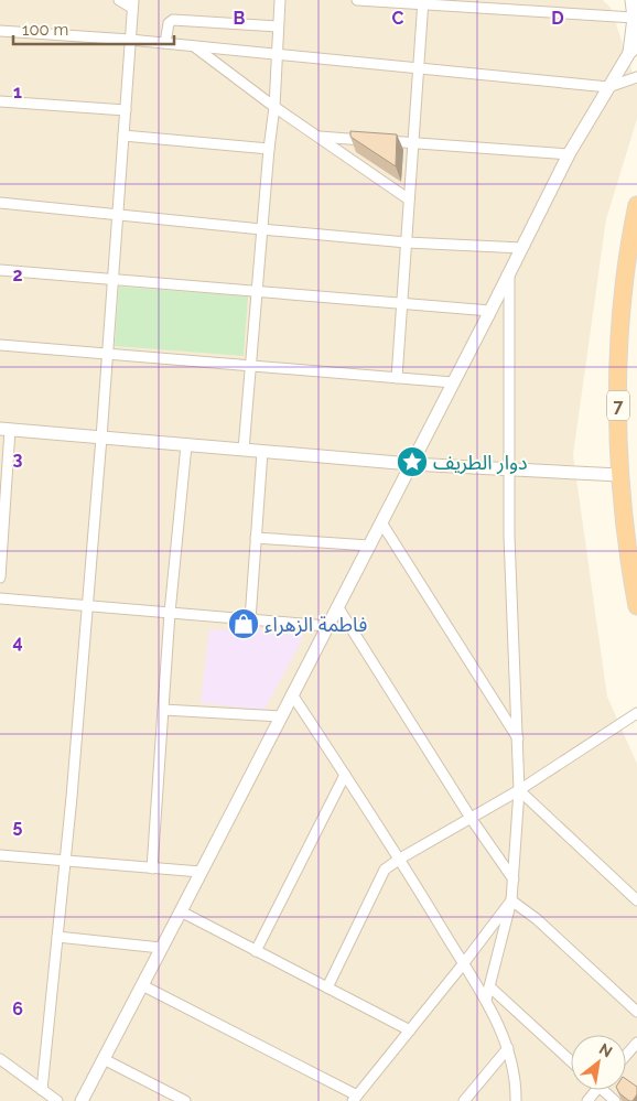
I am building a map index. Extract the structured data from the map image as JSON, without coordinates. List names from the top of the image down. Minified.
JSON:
{"streets":{"highway":["7"]},"places":{"place":["دوار الطريف"],"shop":["فاطمة الزهراء"]},"scale_bar":"100 m","north":"top right","grid":{"columns":["B","C","D"],"rows":["1","2","3","4","5","6"]}}
